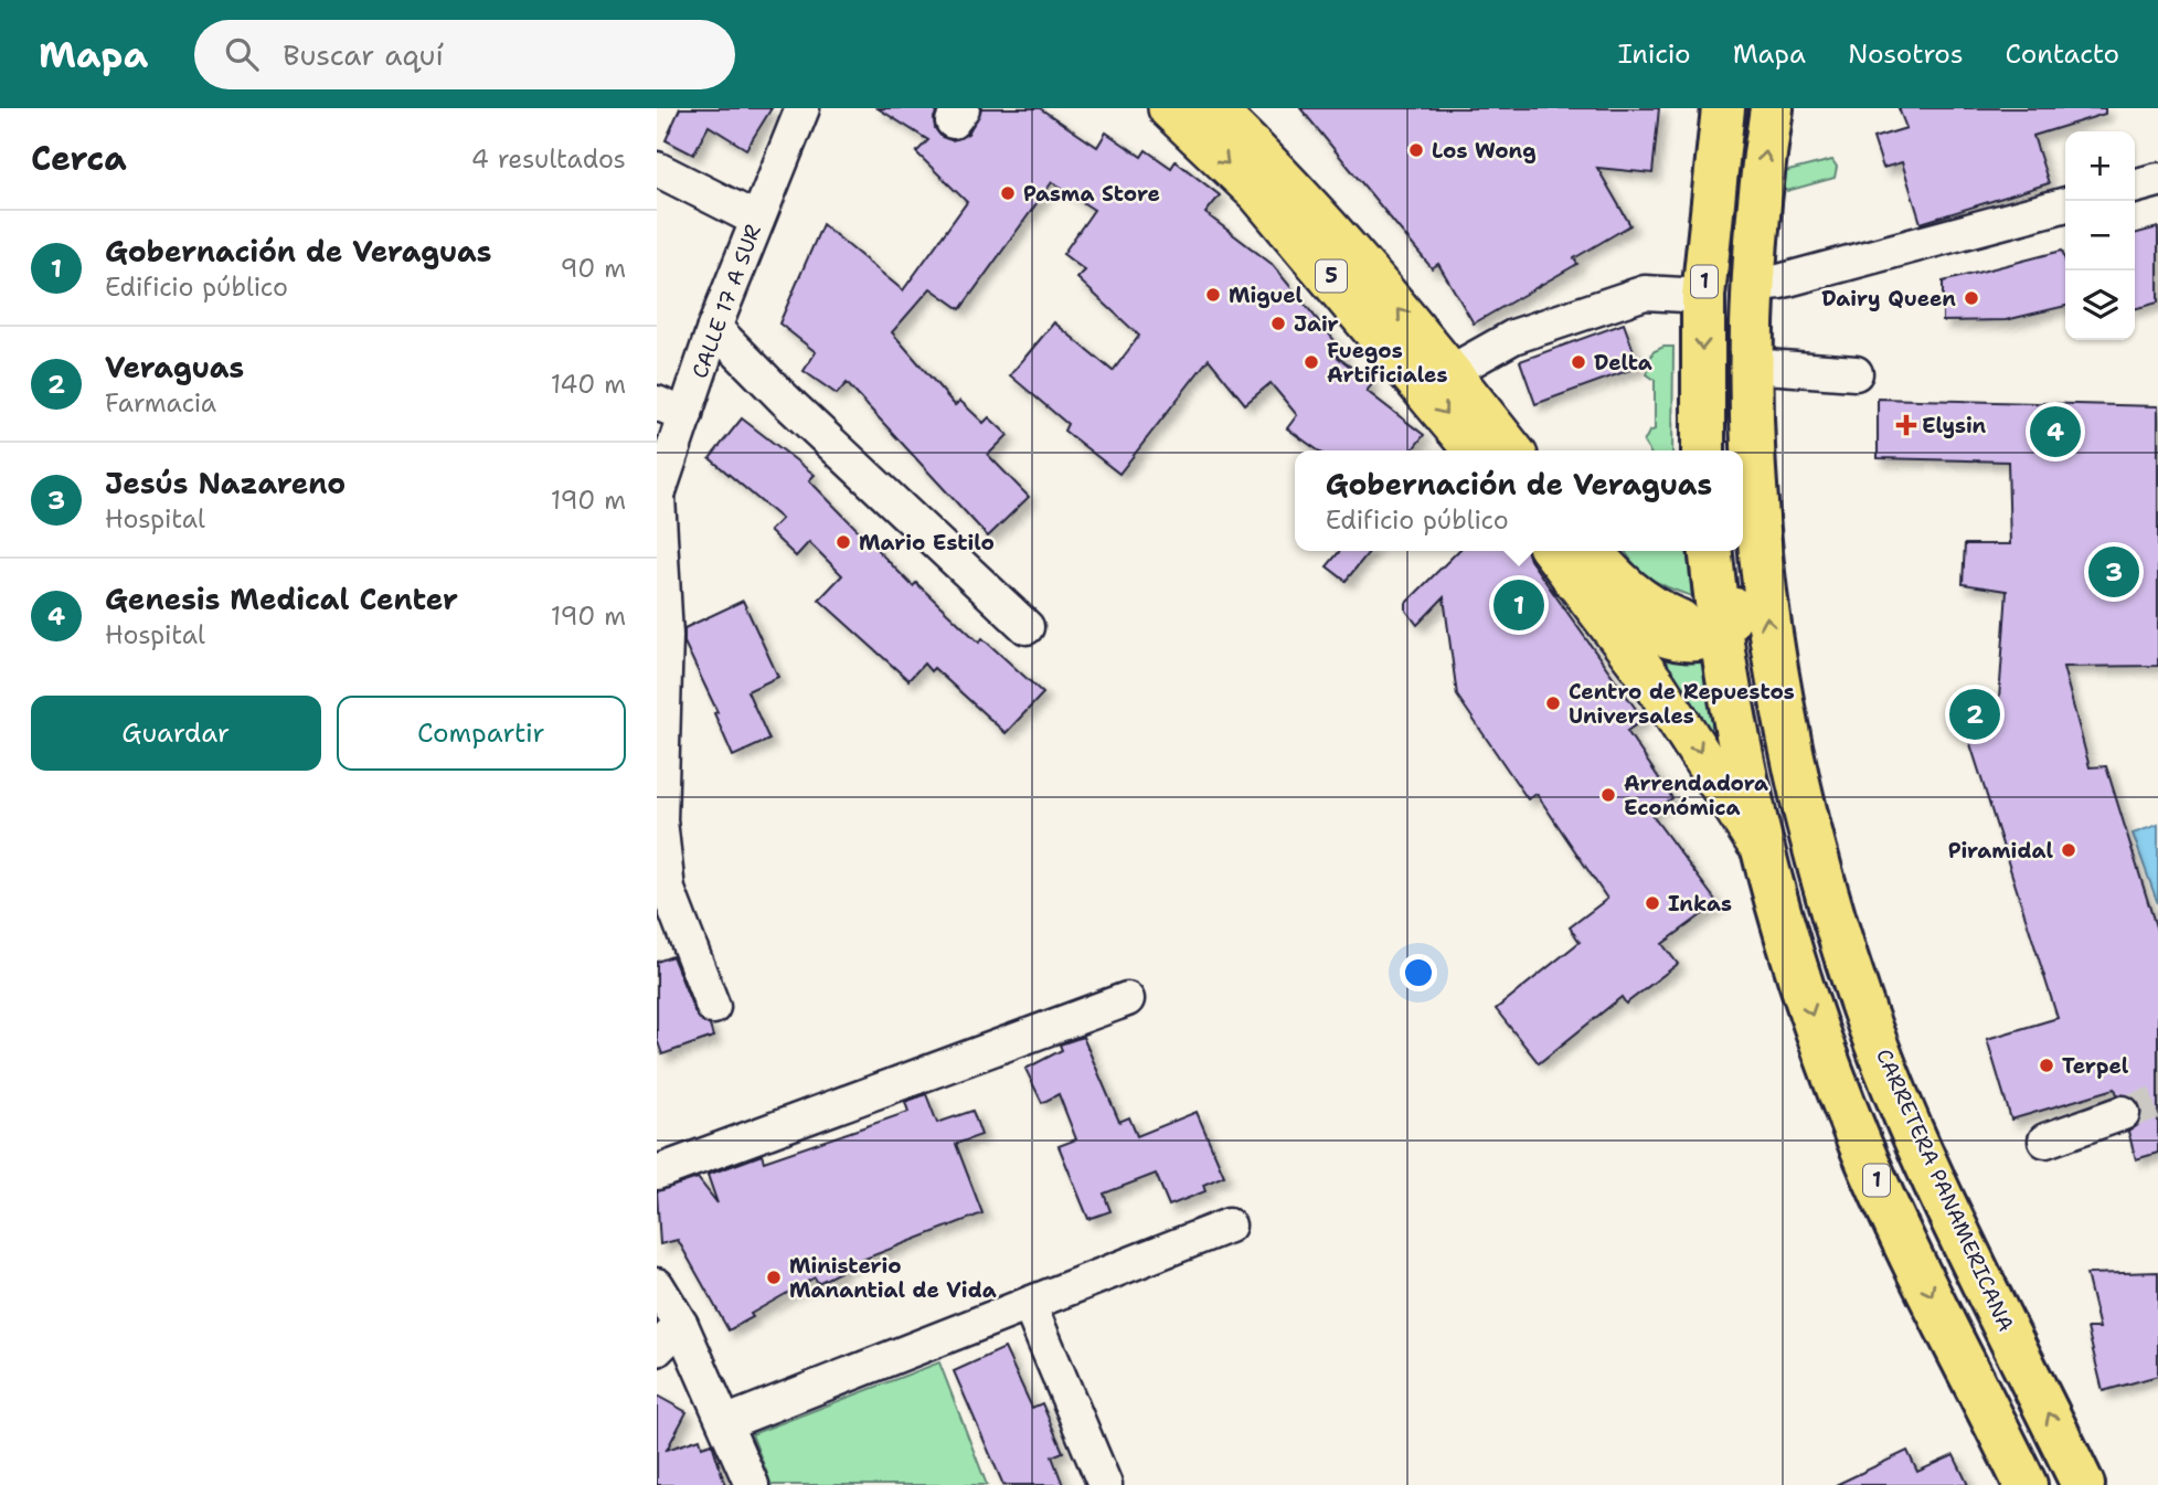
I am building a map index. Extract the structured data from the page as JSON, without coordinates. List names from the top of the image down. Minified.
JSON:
{"streets":{"highway":["1","CARRETERA PANAMERICANA"],"main road":["5"],"street":["CALLE 17 A SUR"]},"places":{"other":["Los Wong","Pasma Store","Miguel","Dairy Queen","Jair","Fuegos Artificiales","Delta","Mario Estilo","Centro de Repuestos Universales","Arrendadora Económica","Piramidal","Inkas","Terpel","Ministerio Manantial de Vida"],"health":["Elysin"]},"page":{"header":"Mapa","search":"Buscar aquí","nav":["Inicio","Mapa","Nosotros","Contacto"],"heading":["Cerca","4 resultados"],"map_buttons":["+","−"],"list":[{"mark":"1","name":"Gobernación de Veraguas","note":"Edificio público","value":"90 m"},{"mark":"2","name":"Veraguas","note":"Farmacia","value":"140 m"},{"mark":"3","name":"Jesús Nazareno","note":"Hospital","value":"190 m"},{"mark":"4","name":"Genesis Medical Center","note":"Hospital","value":"190 m"}],"pins":["4","3","1","2"],"popup":["Gobernación de Veraguas","Edificio público"],"buttons":["Guardar","Compartir"]}}
